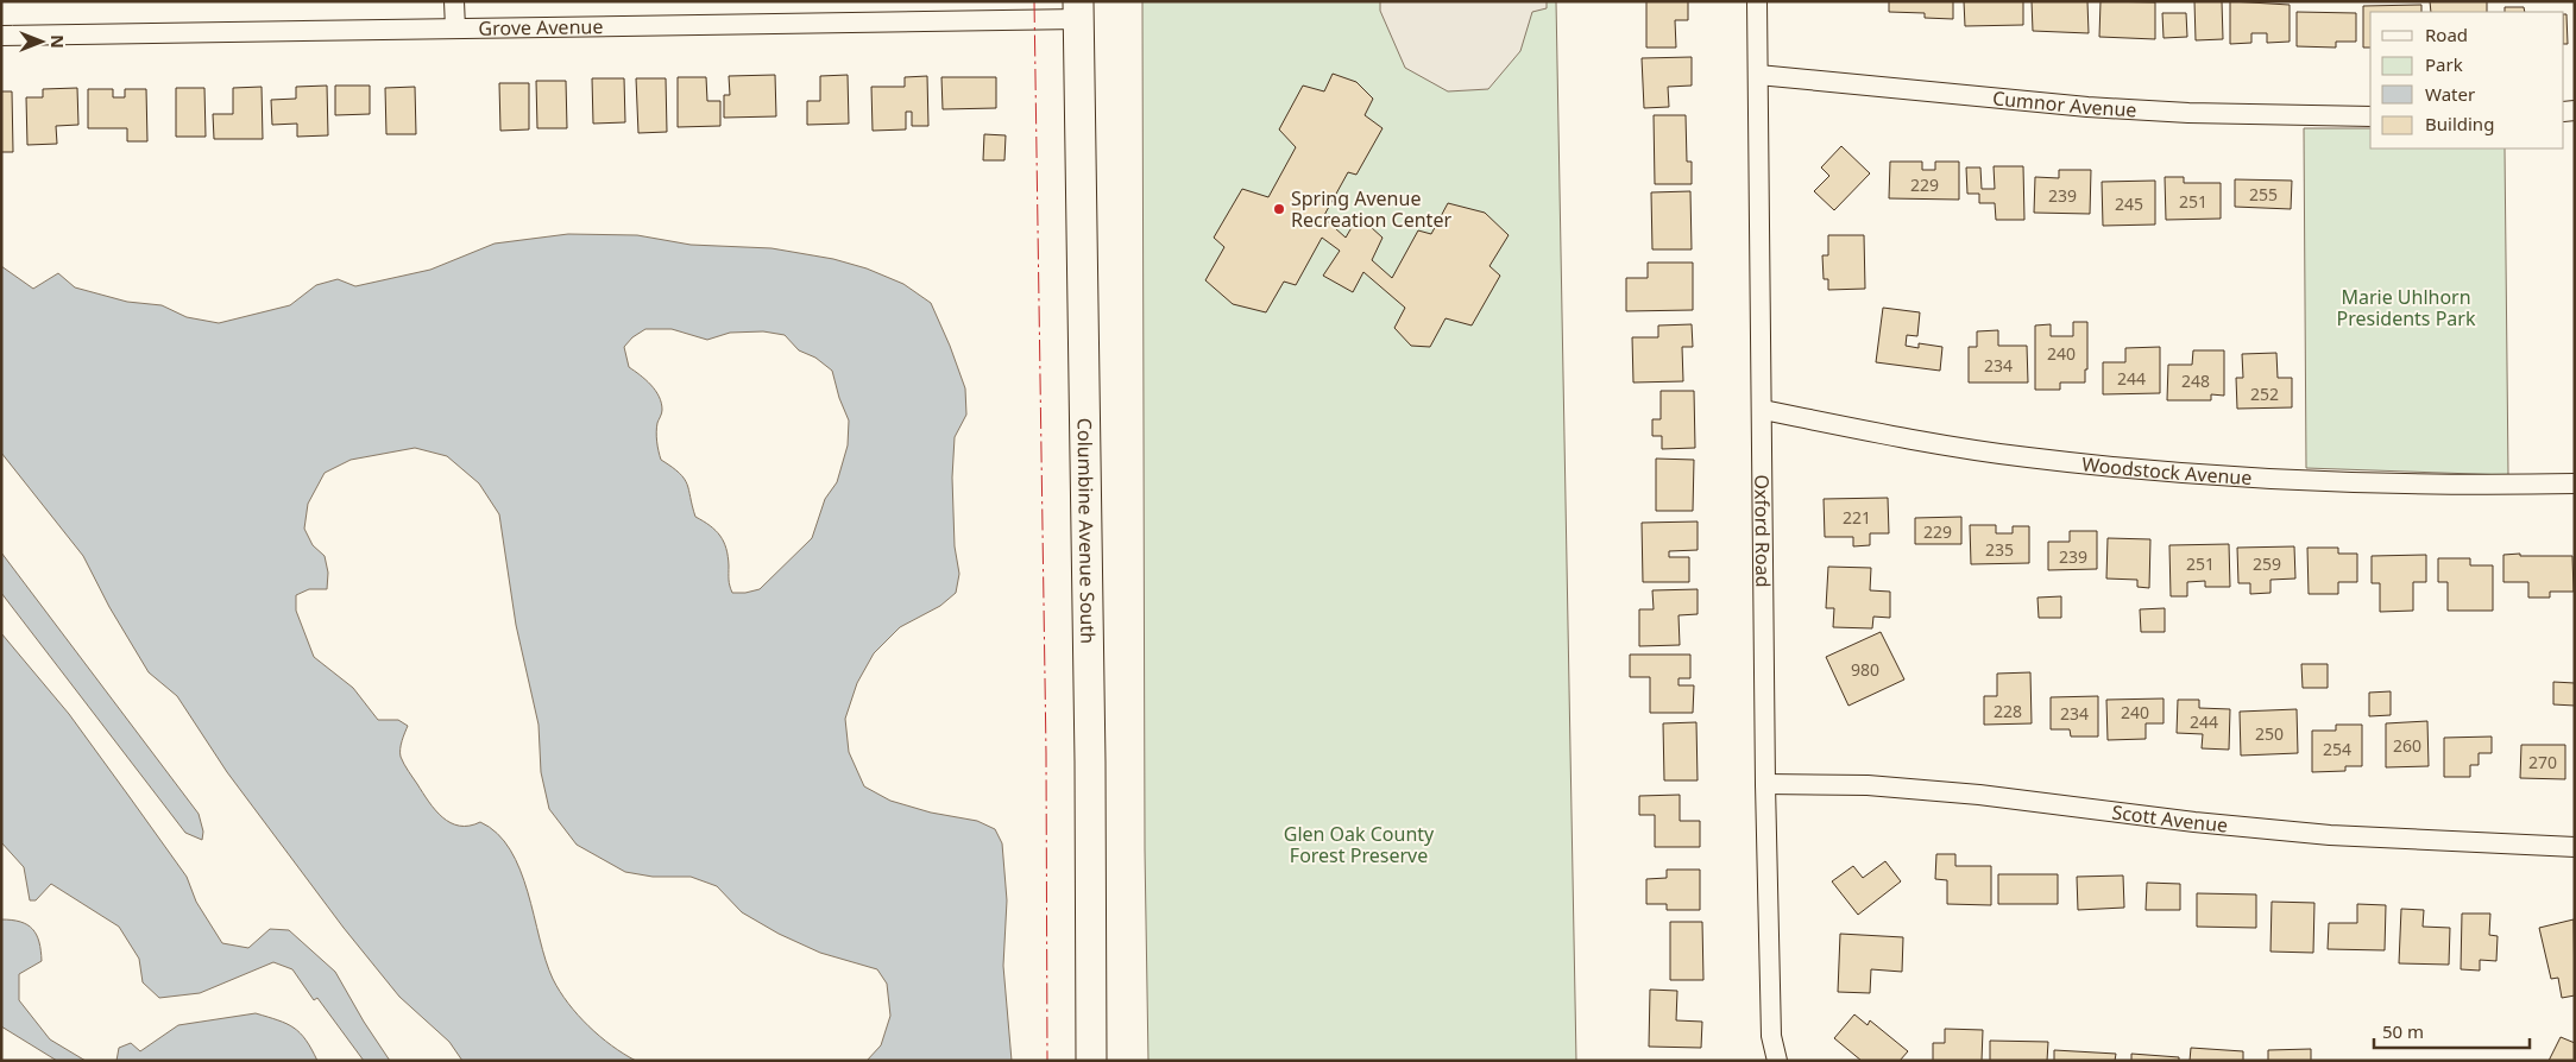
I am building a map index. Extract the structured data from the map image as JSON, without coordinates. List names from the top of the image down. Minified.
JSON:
{"streets":{"main road":["Columbine Avenue South"],"street":["Grove Avenue","Cumnor Avenue","Woodstock Avenue","Oxford Road","Scott Avenue"]},"crossings":[["Grove Avenue","Columbine Avenue South"],["Cumnor Avenue","Oxford Road"],["Woodstock Avenue","Oxford Road"],["Oxford Road","Scott Avenue"]],"parks":["Marie Uhlhorn Presidents Park","Glen Oak County Forest Preserve"],"places":["Spring Avenue Recreation Center"],"house_numbers":["229","255","239","251","245","240","234","244","248","252","221","229","235","239","251","259","980","228","240","234","244","250","260","254","270"],"legend":["Road","Park","Water","Building"],"scale_bar":"50 m","north":"right"}
